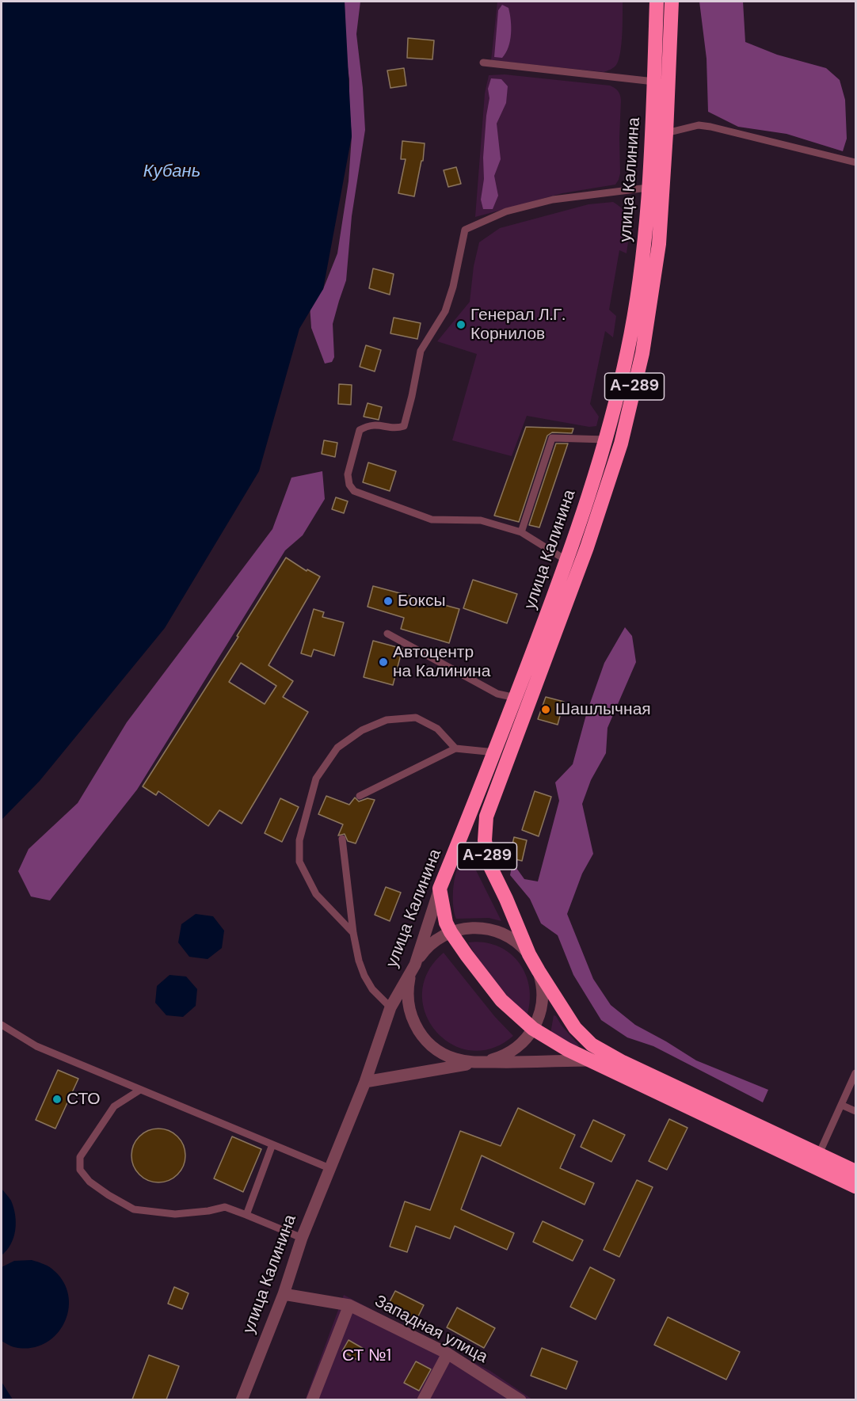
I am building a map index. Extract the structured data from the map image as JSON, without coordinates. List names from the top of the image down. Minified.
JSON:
{"streets":{"highway":["улица Калинина","А-289"],"street":["Западная улица"]},"crossings":[["улица Калинина","А-289"],["улица Калинина","Западная улица"]],"water":["Кубань"],"parks":["СТ №1"],"places":["Генерал Л.Г. Корнилов","Боксы","Автоцентр на Калинина","Шашлычная","СТО"]}
